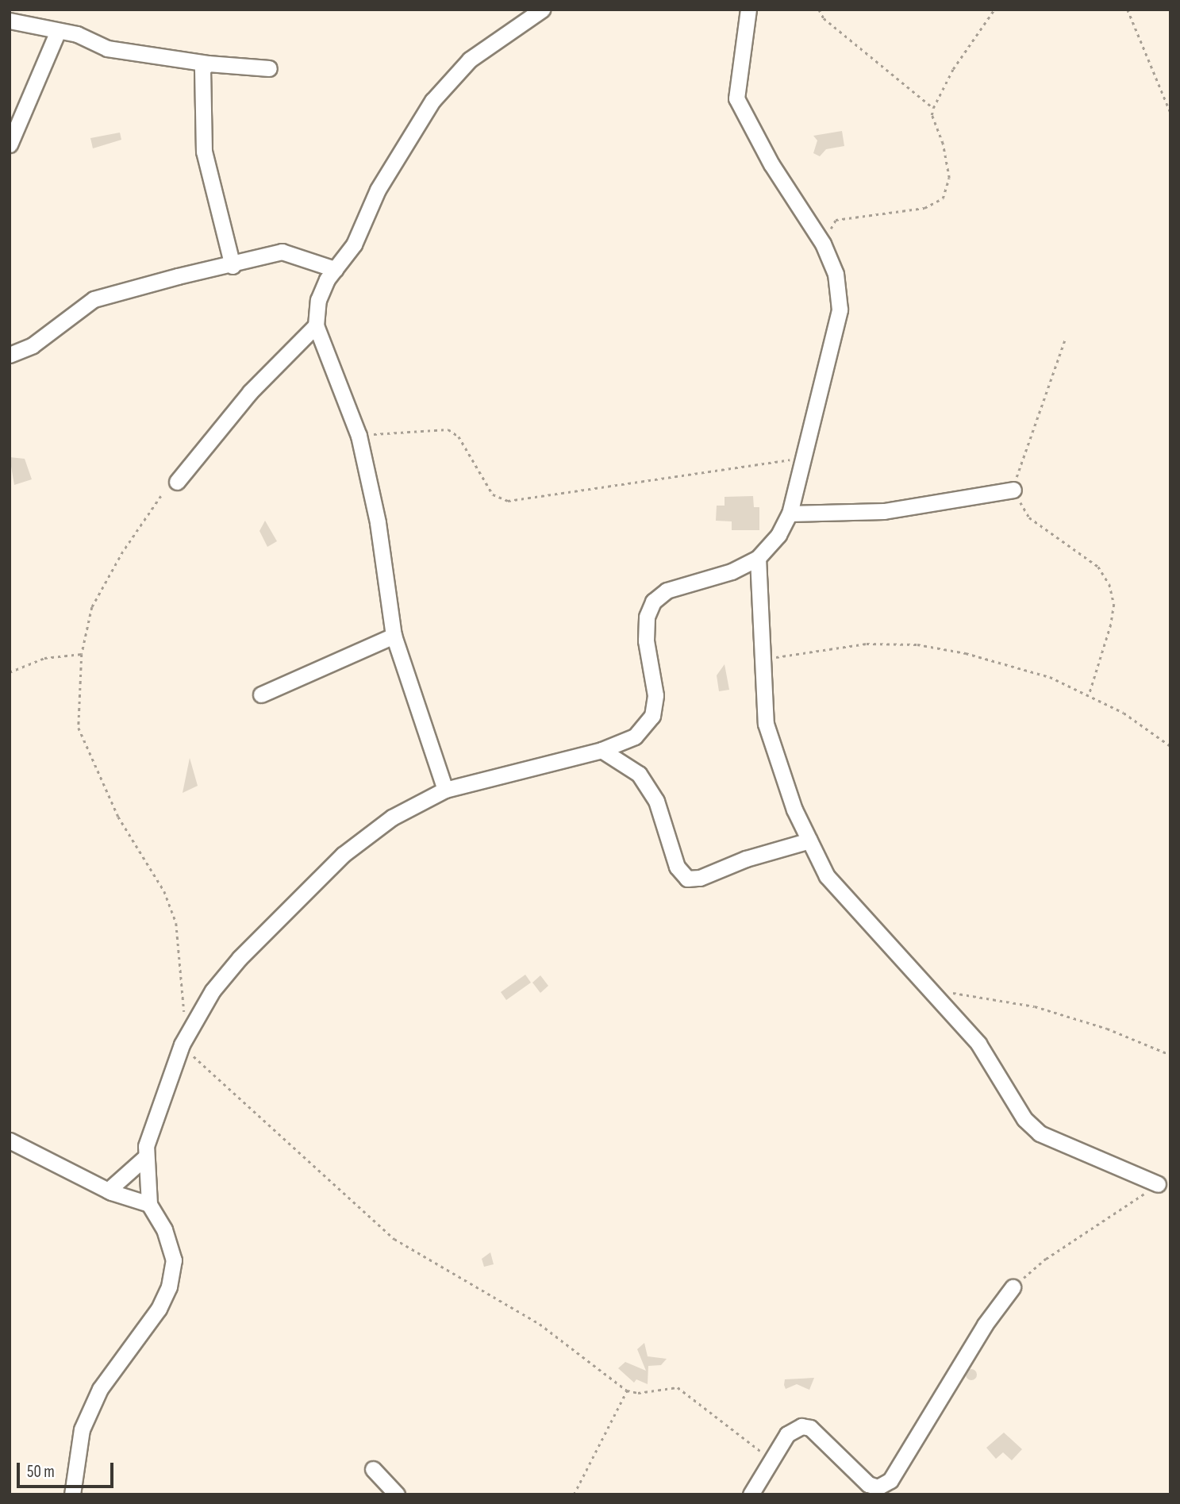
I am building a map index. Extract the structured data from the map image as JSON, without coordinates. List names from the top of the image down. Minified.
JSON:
{"scale_bar":"50 m"}
